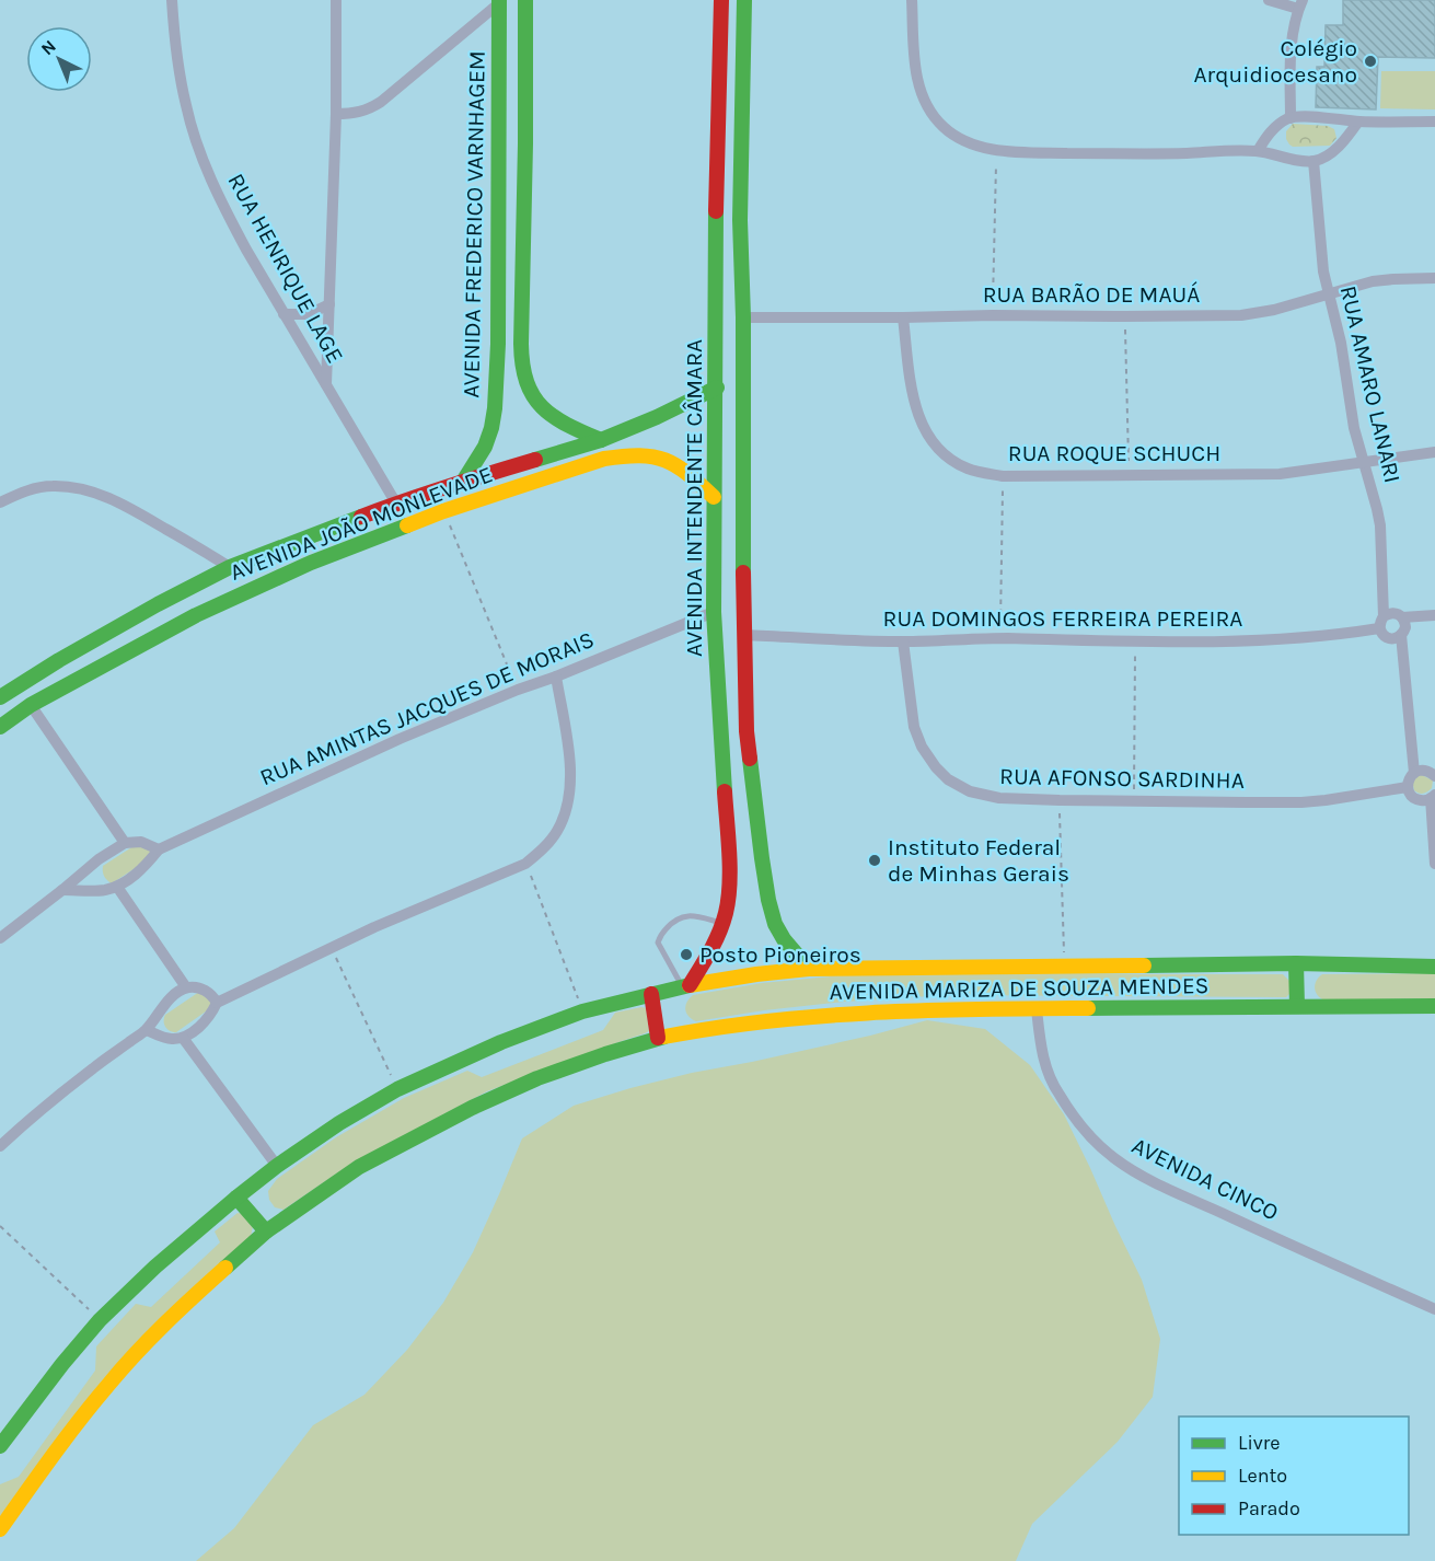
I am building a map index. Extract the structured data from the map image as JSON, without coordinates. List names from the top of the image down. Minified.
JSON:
{"streets":{"main road":["AVENIDA FREDERICO VARNHAGEM","AVENIDA INTENDENTE CÂMARA","AVENIDA JOÃO MONLEVADE","AVENIDA MARIZA DE SOUZA MENDES"],"street":["RUA HENRIQUE LAGE","RUA BARÃO DE MAUÁ","RUA AMARO LANARI","RUA ROQUE SCHUCH","RUA DOMINGOS FERREIRA PEREIRA","RUA AMINTAS JACQUES DE MORAIS","RUA AFONSO SARDINHA","AVENIDA CINCO"]},"crossings":[["AVENIDA FREDERICO VARNHAGEM","AVENIDA JOÃO MONLEVADE"],["RUA HENRIQUE LAGE","AVENIDA JOÃO MONLEVADE"],["RUA BARÃO DE MAUÁ","RUA AMARO LANARI"],["RUA BARÃO DE MAUÁ","RUA ROQUE SCHUCH"],["RUA BARÃO DE MAUÁ","AVENIDA INTENDENTE CÂMARA"],["RUA AMARO LANARI","RUA ROQUE SCHUCH"],["RUA AMARO LANARI","RUA DOMINGOS FERREIRA PEREIRA"],["AVENIDA INTENDENTE CÂMARA","AVENIDA JOÃO MONLEVADE"],["AVENIDA INTENDENTE CÂMARA","RUA DOMINGOS FERREIRA PEREIRA"],["AVENIDA INTENDENTE CÂMARA","RUA AMINTAS JACQUES DE MORAIS"],["AVENIDA INTENDENTE CÂMARA","AVENIDA MARIZA DE SOUZA MENDES"],["RUA DOMINGOS FERREIRA PEREIRA","RUA AFONSO SARDINHA"],["AVENIDA MARIZA DE SOUZA MENDES","AVENIDA CINCO"]],"places":["Colégio Arquidiocesano","Instituto Federal de Minhas Gerais","Posto Pioneiros"],"legend":["Livre","Lento","Parado"],"north":"top left"}
